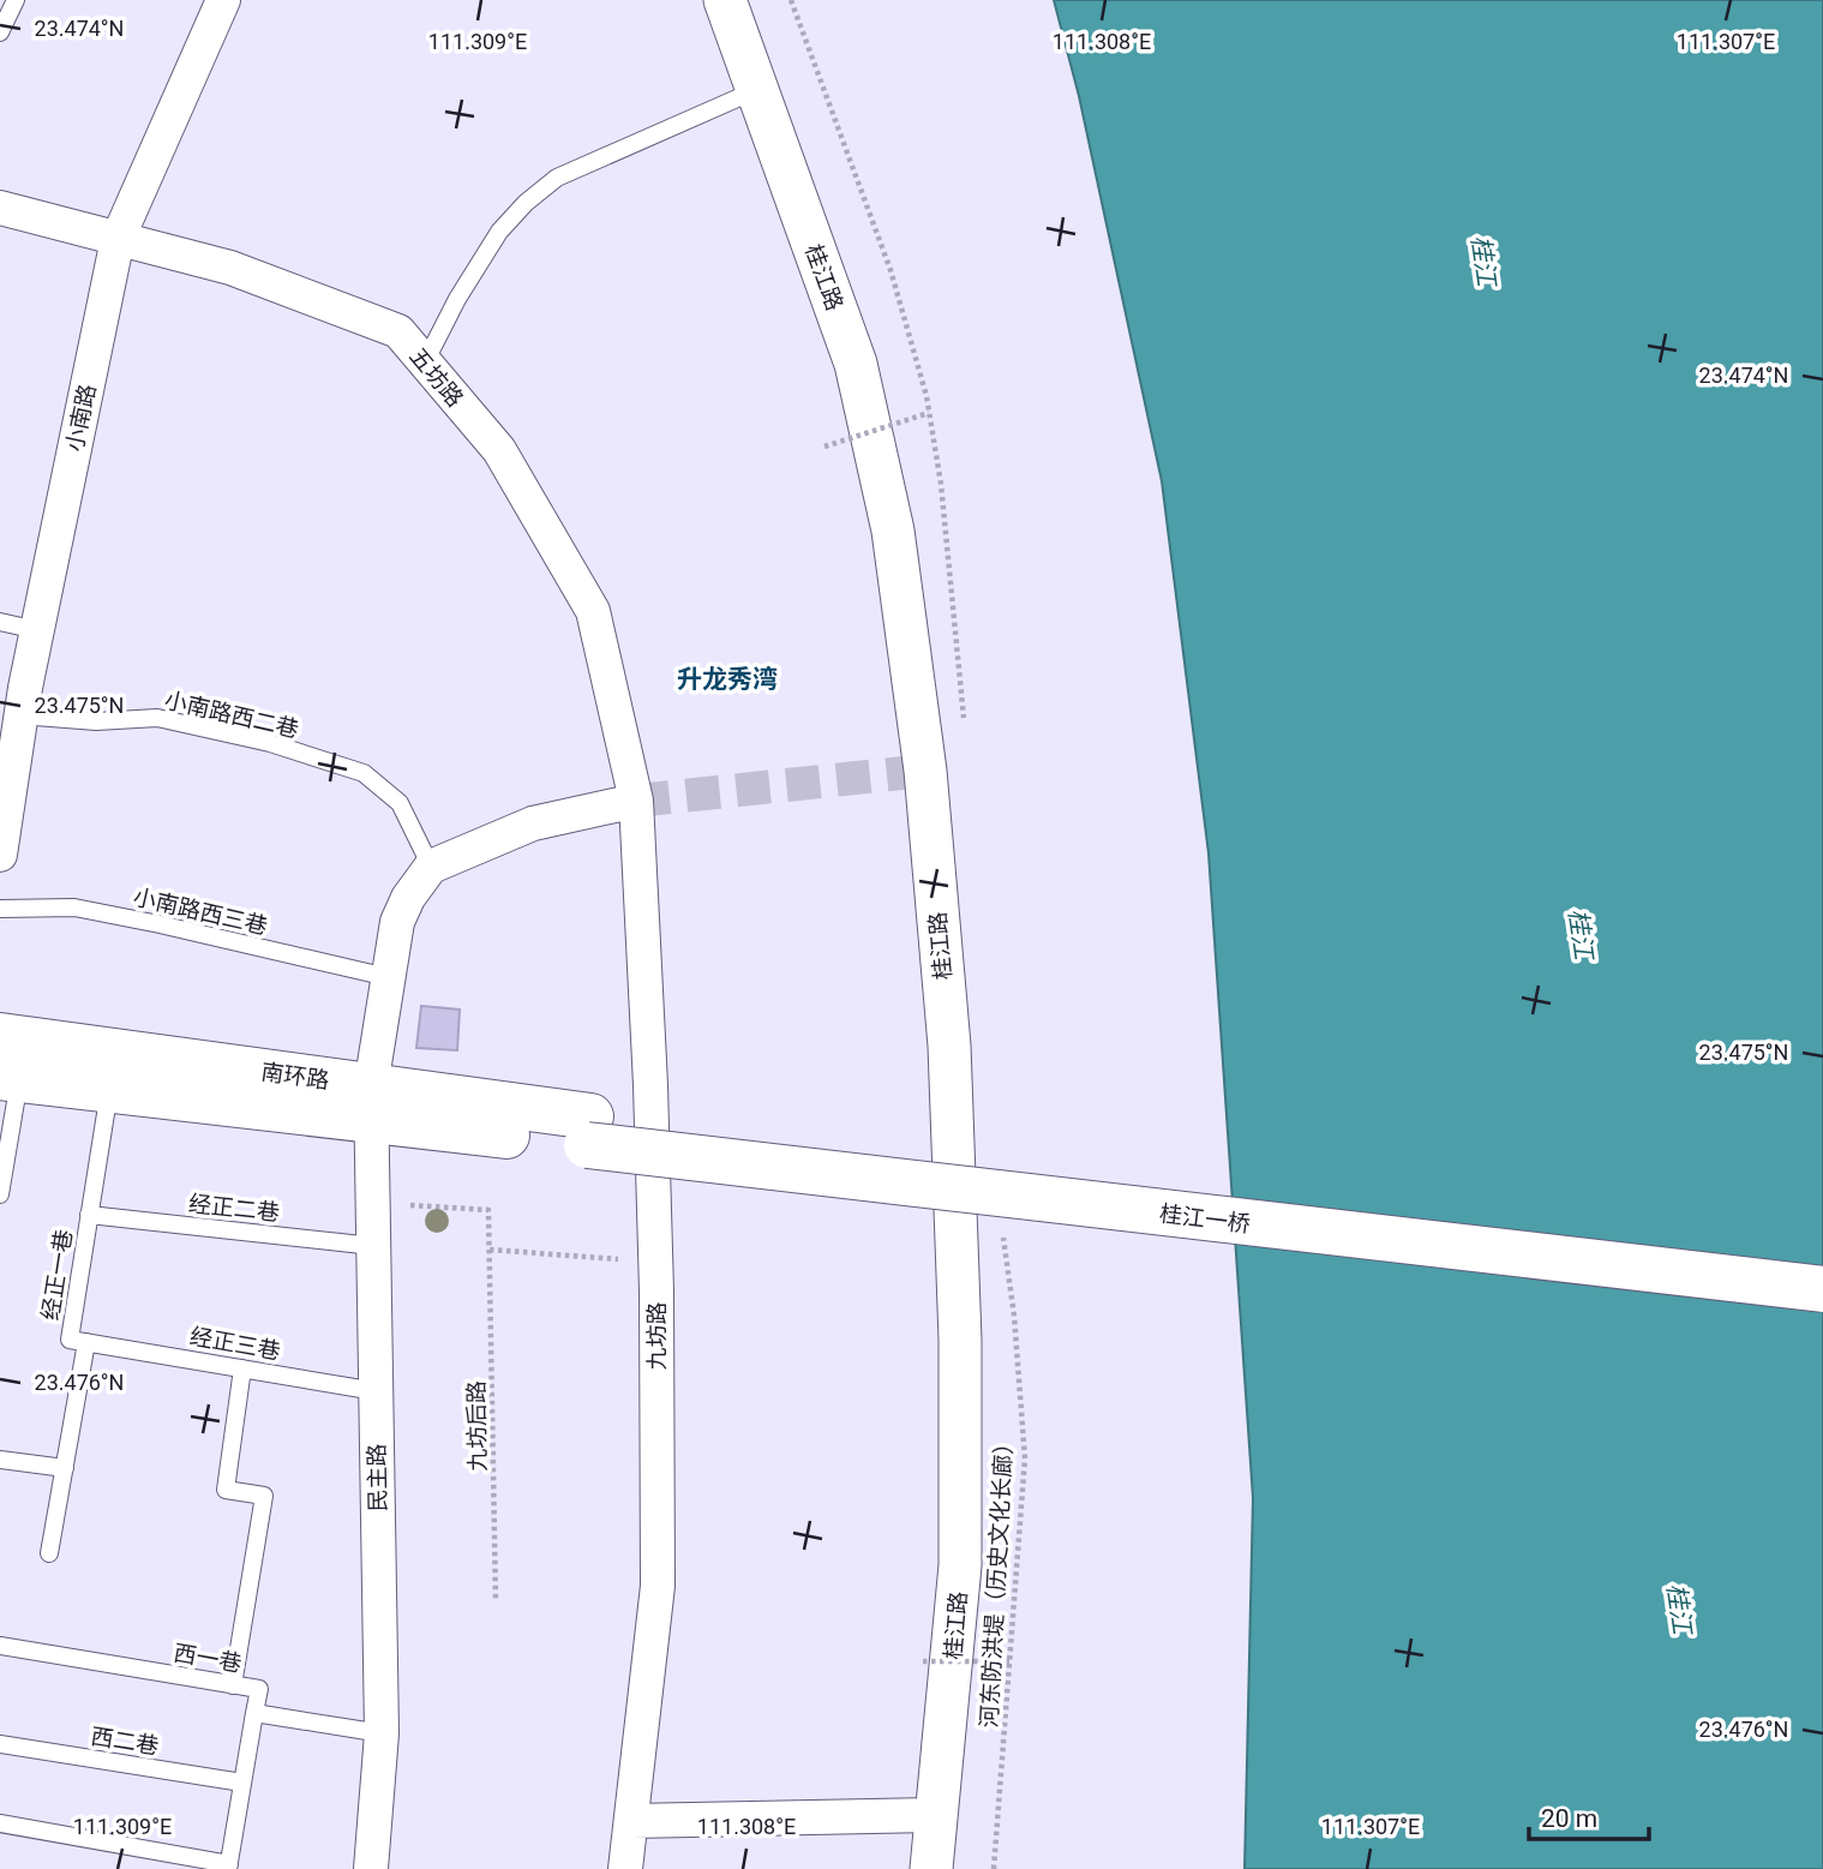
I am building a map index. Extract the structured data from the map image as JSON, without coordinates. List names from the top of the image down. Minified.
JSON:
{"streets":{"main road":["南环路","桂江一桥"],"street":["桂江路","五坊路","小南路","九坊路","民主路"],"lane":["小南路西二巷","小南路西三巷","经正二巷","经正一巷","经正三巷","西一巷","西二巷"],"path":["九坊后路","河东防洪堤（历史文化长廊）"]},"crossings":[["五坊路","小南路"],["五坊路","九坊路"],["小南路","小南路西二巷"],["小南路西二巷","民主路"],["小南路西三巷","民主路"],["南环路","桂江一桥"],["南环路","经正一巷"],["南环路","民主路"],["经正二巷","经正一巷"],["经正二巷","民主路"],["桂江一桥","河东防洪堤（历史文化长廊）"],["经正一巷","经正三巷"],["经正三巷","民主路"],["九坊后路","民主路"]],"districts":["升龙秀湾"],"water":["桂江"],"scale_bar":"20 m","coordinates":["23.474°N","111.309°E","111.308°E","111.307°E","23.475°N","23.476°N"]}
